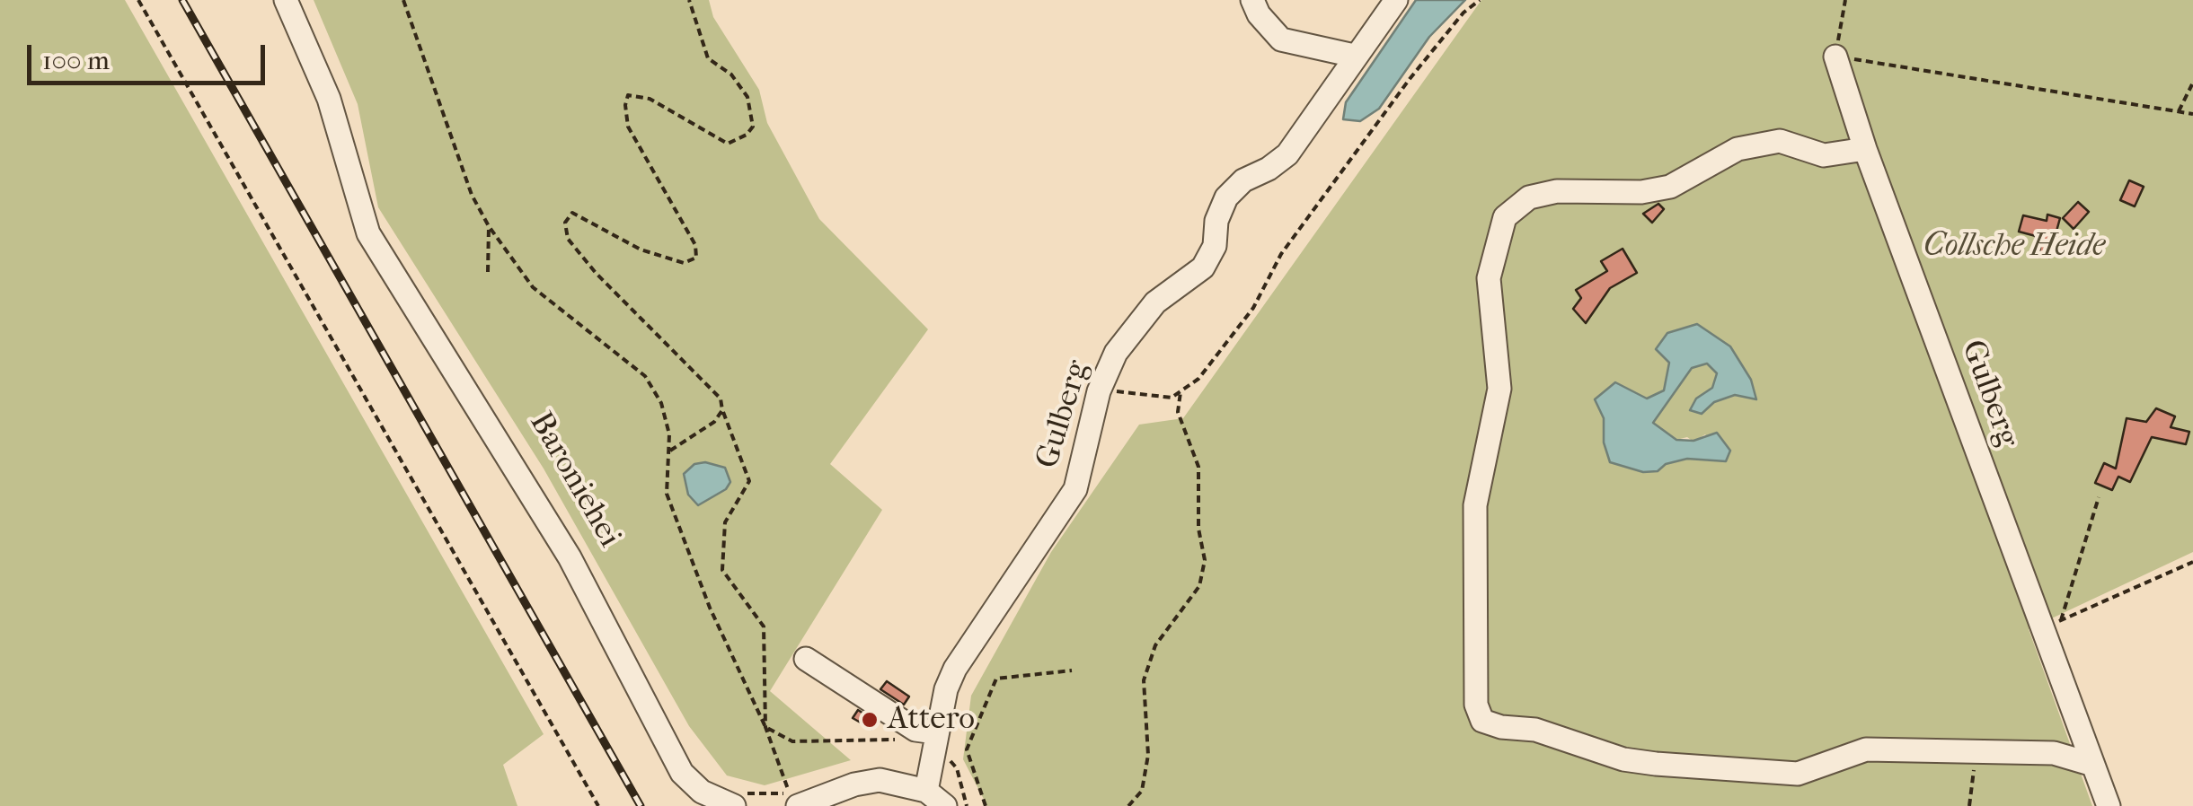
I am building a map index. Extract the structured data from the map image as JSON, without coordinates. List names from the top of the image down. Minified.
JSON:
{"streets":{"street":["Gulberg","Baroniehei"]},"parks":["Collsche Heide"],"places":["Attero"],"scale_bar":"100 m"}
